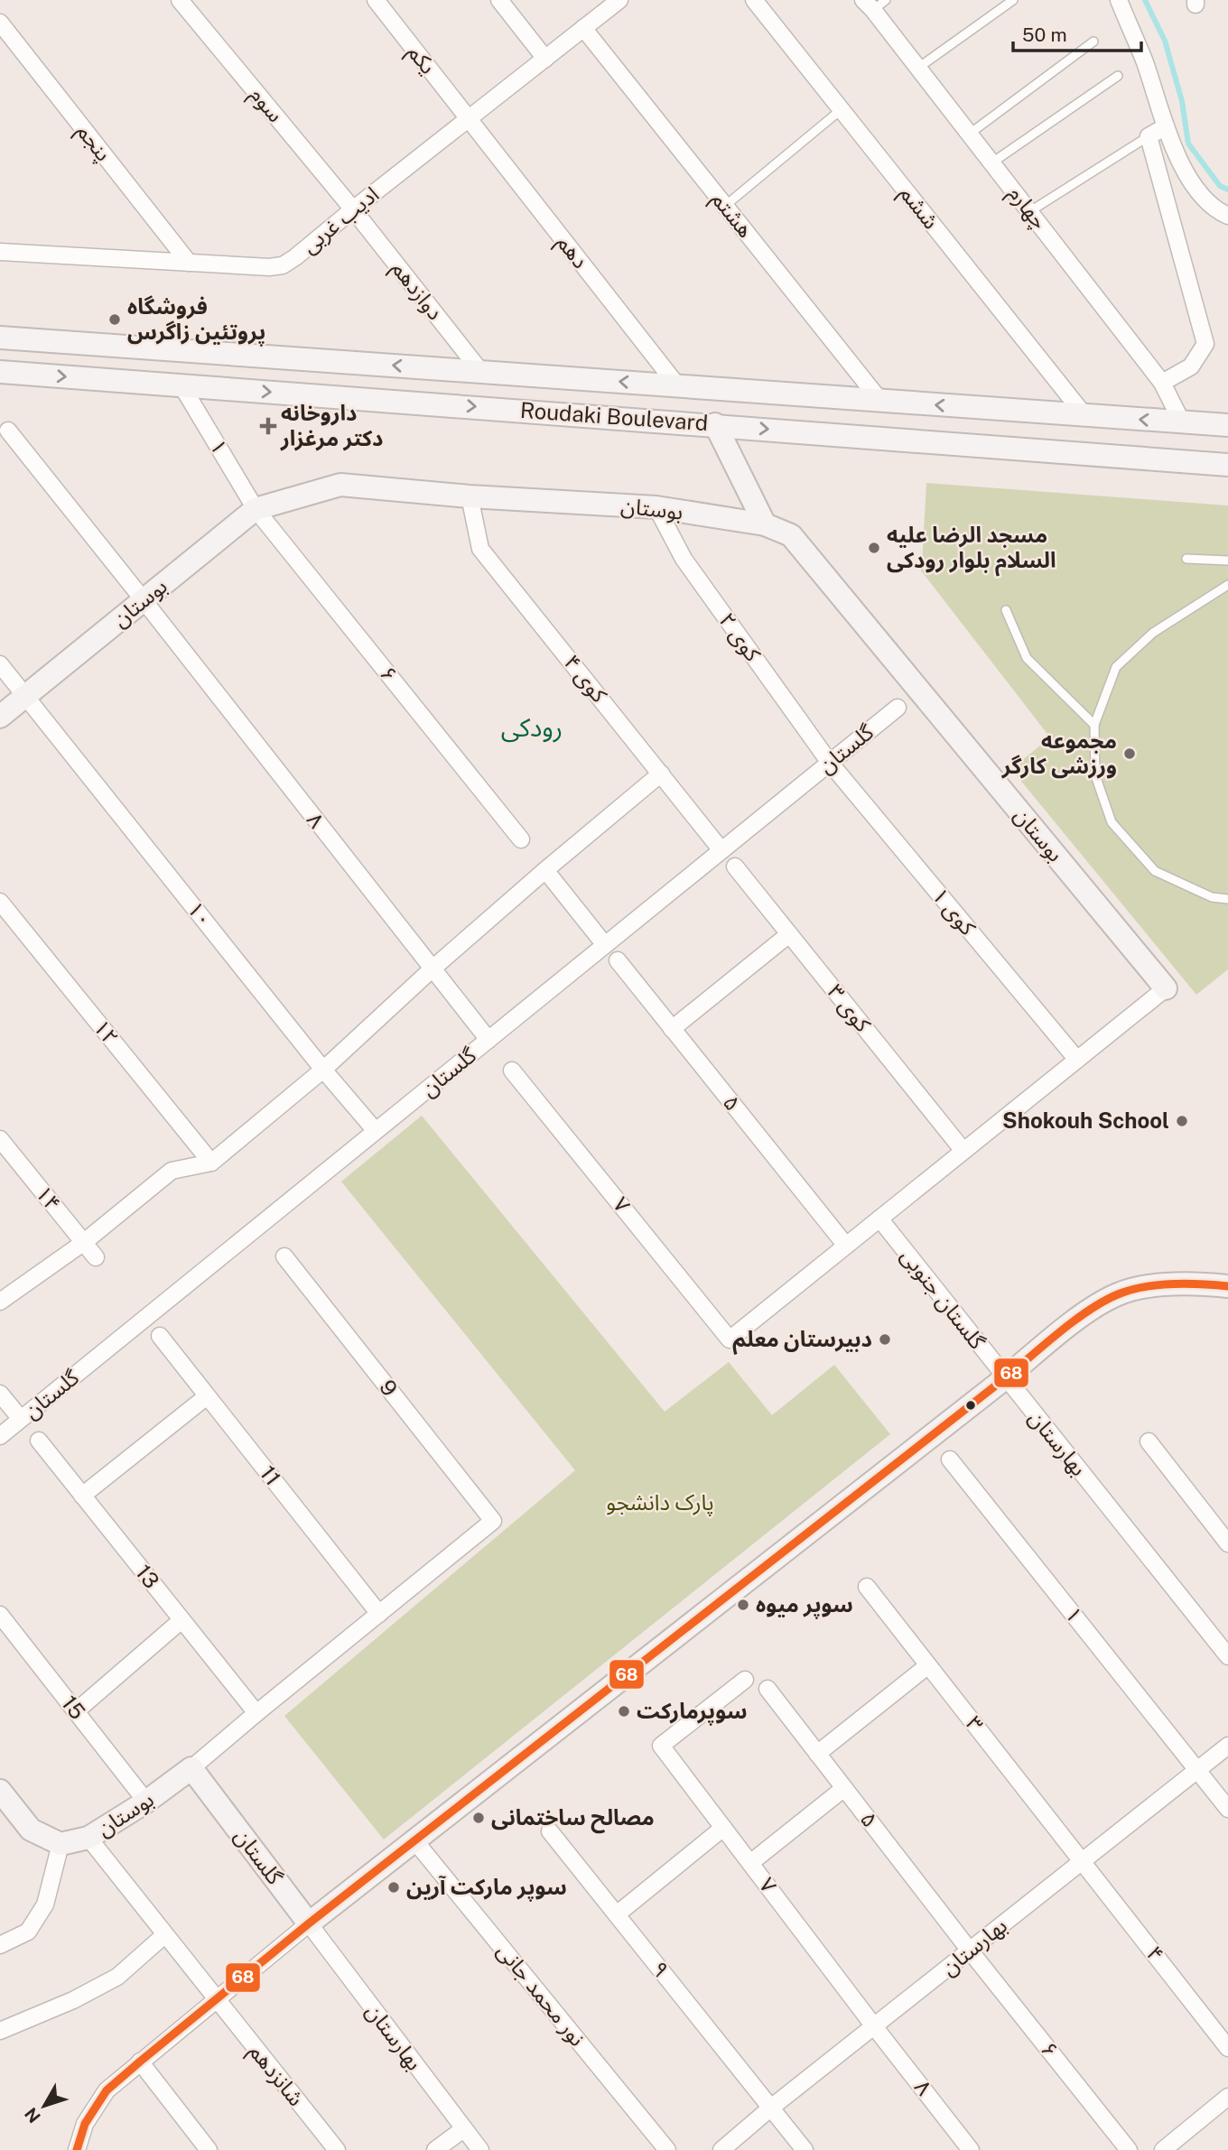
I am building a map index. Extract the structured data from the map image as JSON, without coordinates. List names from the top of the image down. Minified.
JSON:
{"streets":{"street":["یکم","سوم","پنجم","ششم","چهارم","هشتم","ادیب غربی","دهم","دوازدهم","Roudaki Boulevard","۱","بوستان","کوی ۲","۶","کوی ۴","گلستان","۸","کوی ۱","۱۰","کوی ۳","۱۲","۵","۱۴","۷","گلستان جنوبی","9","بهارستان","11","13","15","۳","۴","۹","نور محمد جانی","شانزدهم"]},"crossings":[["یکم","ادیب غربی"],["یکم","دهم"],["سوم","ادیب غربی"],["سوم","دوازدهم"],["پنجم","ادیب غربی"],["ششم","Roudaki Boulevard"],["چهارم","Roudaki Boulevard"],["هشتم","ادیب غربی"],["هشتم","Roudaki Boulevard"],["ادیب غربی","دهم"],["ادیب غربی","دوازدهم"],["دهم","Roudaki Boulevard"],["دوازدهم","Roudaki Boulevard"],["Roudaki Boulevard","۱"],["۱","بوستان"],["۱","۶"],["۱","بهارستان"],["بوستان","کوی ۲"],["بوستان","۶"],["بوستان","کوی ۴"],["بوستان","گلستان"],["بوستان","۸"],["بوستان","۱۰"],["بوستان","15"],["بوستان","شانزدهم"],["کوی ۲","گلستان"],["کوی ۲","کوی ۱"],["۶","۵"],["۶","بهارستان"],["کوی ۴","گلستان"],["گلستان","۸"],["گلستان","کوی ۱"],["گلستان","۱۰"],["گلستان","بهارستان"],["۸","۷"],["۸","بهارستان"],["۵","۷"],["۵","بهارستان"],["۷","بهارستان"],["گلستان جنوبی","بهارستان"],["9","11"],["بهارستان","۳"],["بهارستان","۴"],["بهارستان","۹"],["۳","۴"]],"districts":["رودکی"],"parks":["پارک دانشجو"],"places":{"other":["فروشگاه پروتئین زاگرس","مسجد الرضا علیه السلام بلوار رودکی","مجموعه ورزشی کارگر","Shokouh School","دبیرستان معلم","سوپر میوه","سوپرمارکت","مصالح ساختمانی","سوپر مارکت آرین"],"health":["داروخانه دکتر مرغزار"]},"lines":["transit line 68"],"scale_bar":"50 m","north":"bottom left"}
